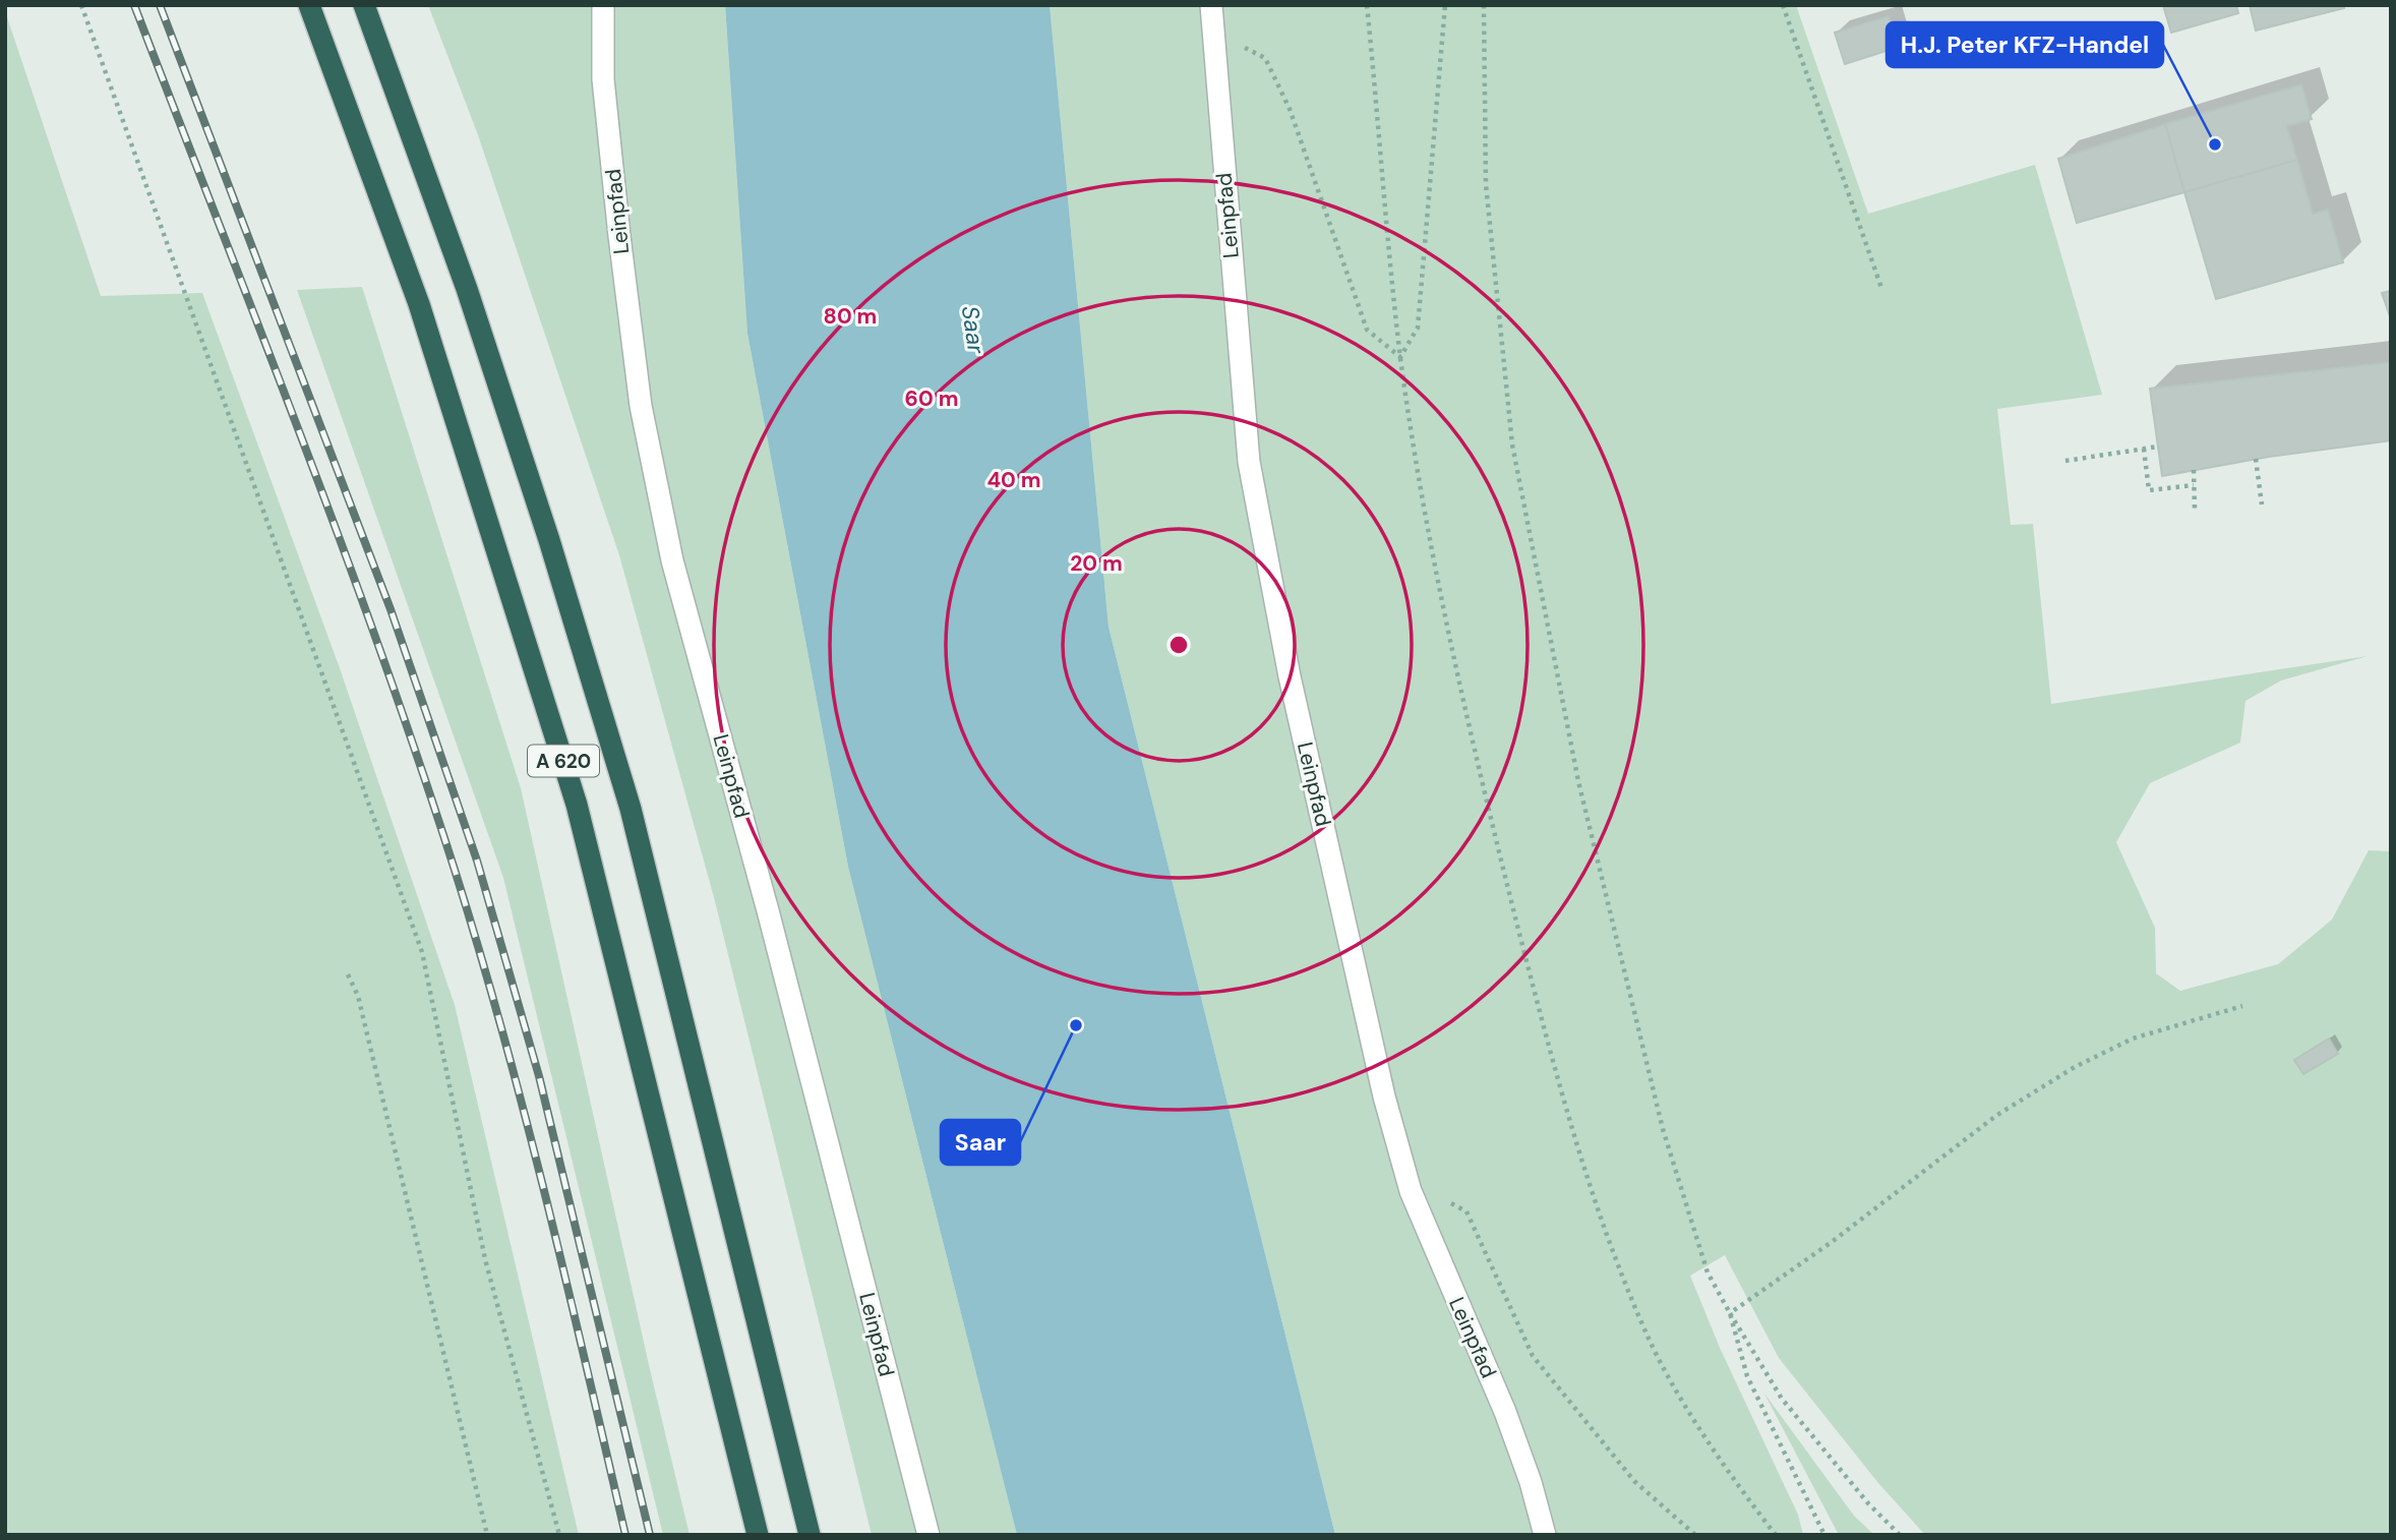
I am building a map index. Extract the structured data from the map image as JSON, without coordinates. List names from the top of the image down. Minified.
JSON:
{"streets":{"highway":["A 620"],"lane":["Leinpfad"]},"water":["Saar"],"places":["H.J. Peter KFZ-Handel","Saar"],"rings":["80 m","60 m","40 m","20 m"]}
